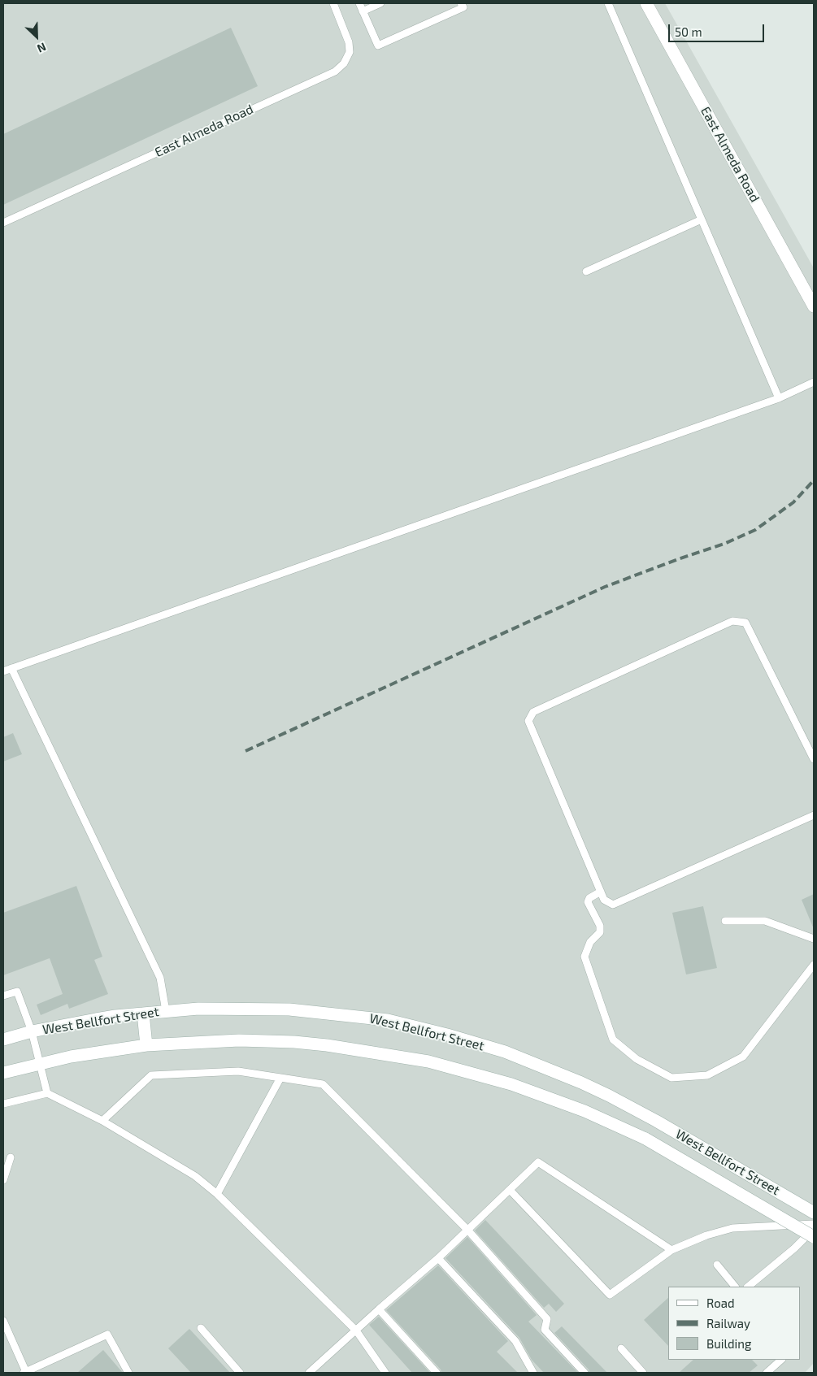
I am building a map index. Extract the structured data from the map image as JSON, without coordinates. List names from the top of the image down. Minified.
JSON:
{"streets":{"main road":["East Almeda Road","West Bellfort Street"]},"legend":["Road","Railway","Building"],"scale_bar":"50 m","north":"bottom right"}
